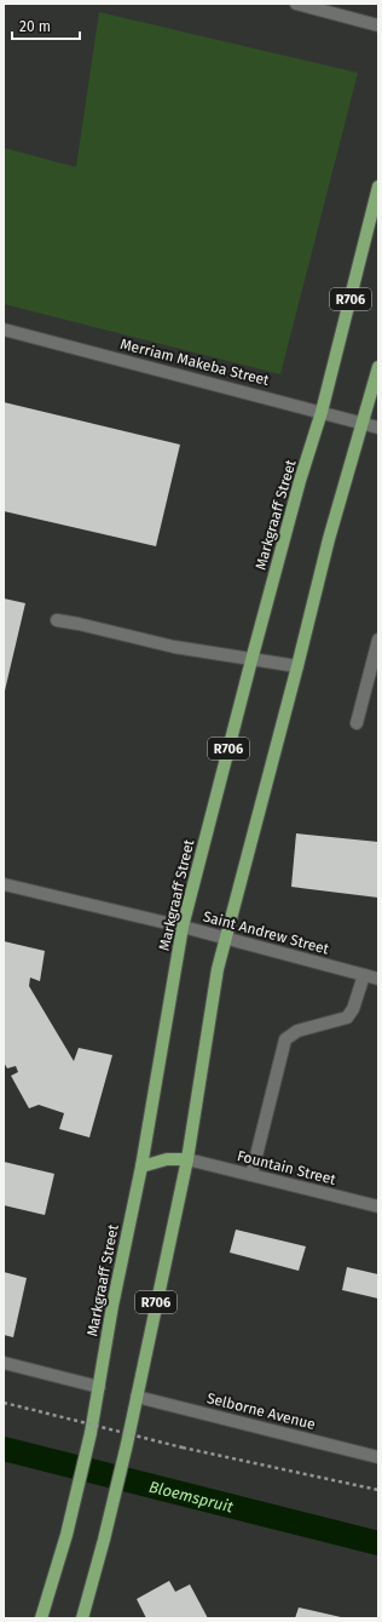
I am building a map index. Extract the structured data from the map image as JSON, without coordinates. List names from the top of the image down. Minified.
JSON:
{"streets":{"main road":["R706","Markgraaff Street"],"street":["Merriam Makeba Street","Saint Andrew Street","Fountain Street","Selborne Avenue"]},"crossings":[["R706","Merriam Makeba Street"],["R706","Saint Andrew Street"],["R706","Fountain Street"],["R706","Selborne Avenue"],["Merriam Makeba Street","Markgraaff Street"],["Markgraaff Street","Saint Andrew Street"]],"water":["Bloemspruit"],"scale_bar":"20 m"}
